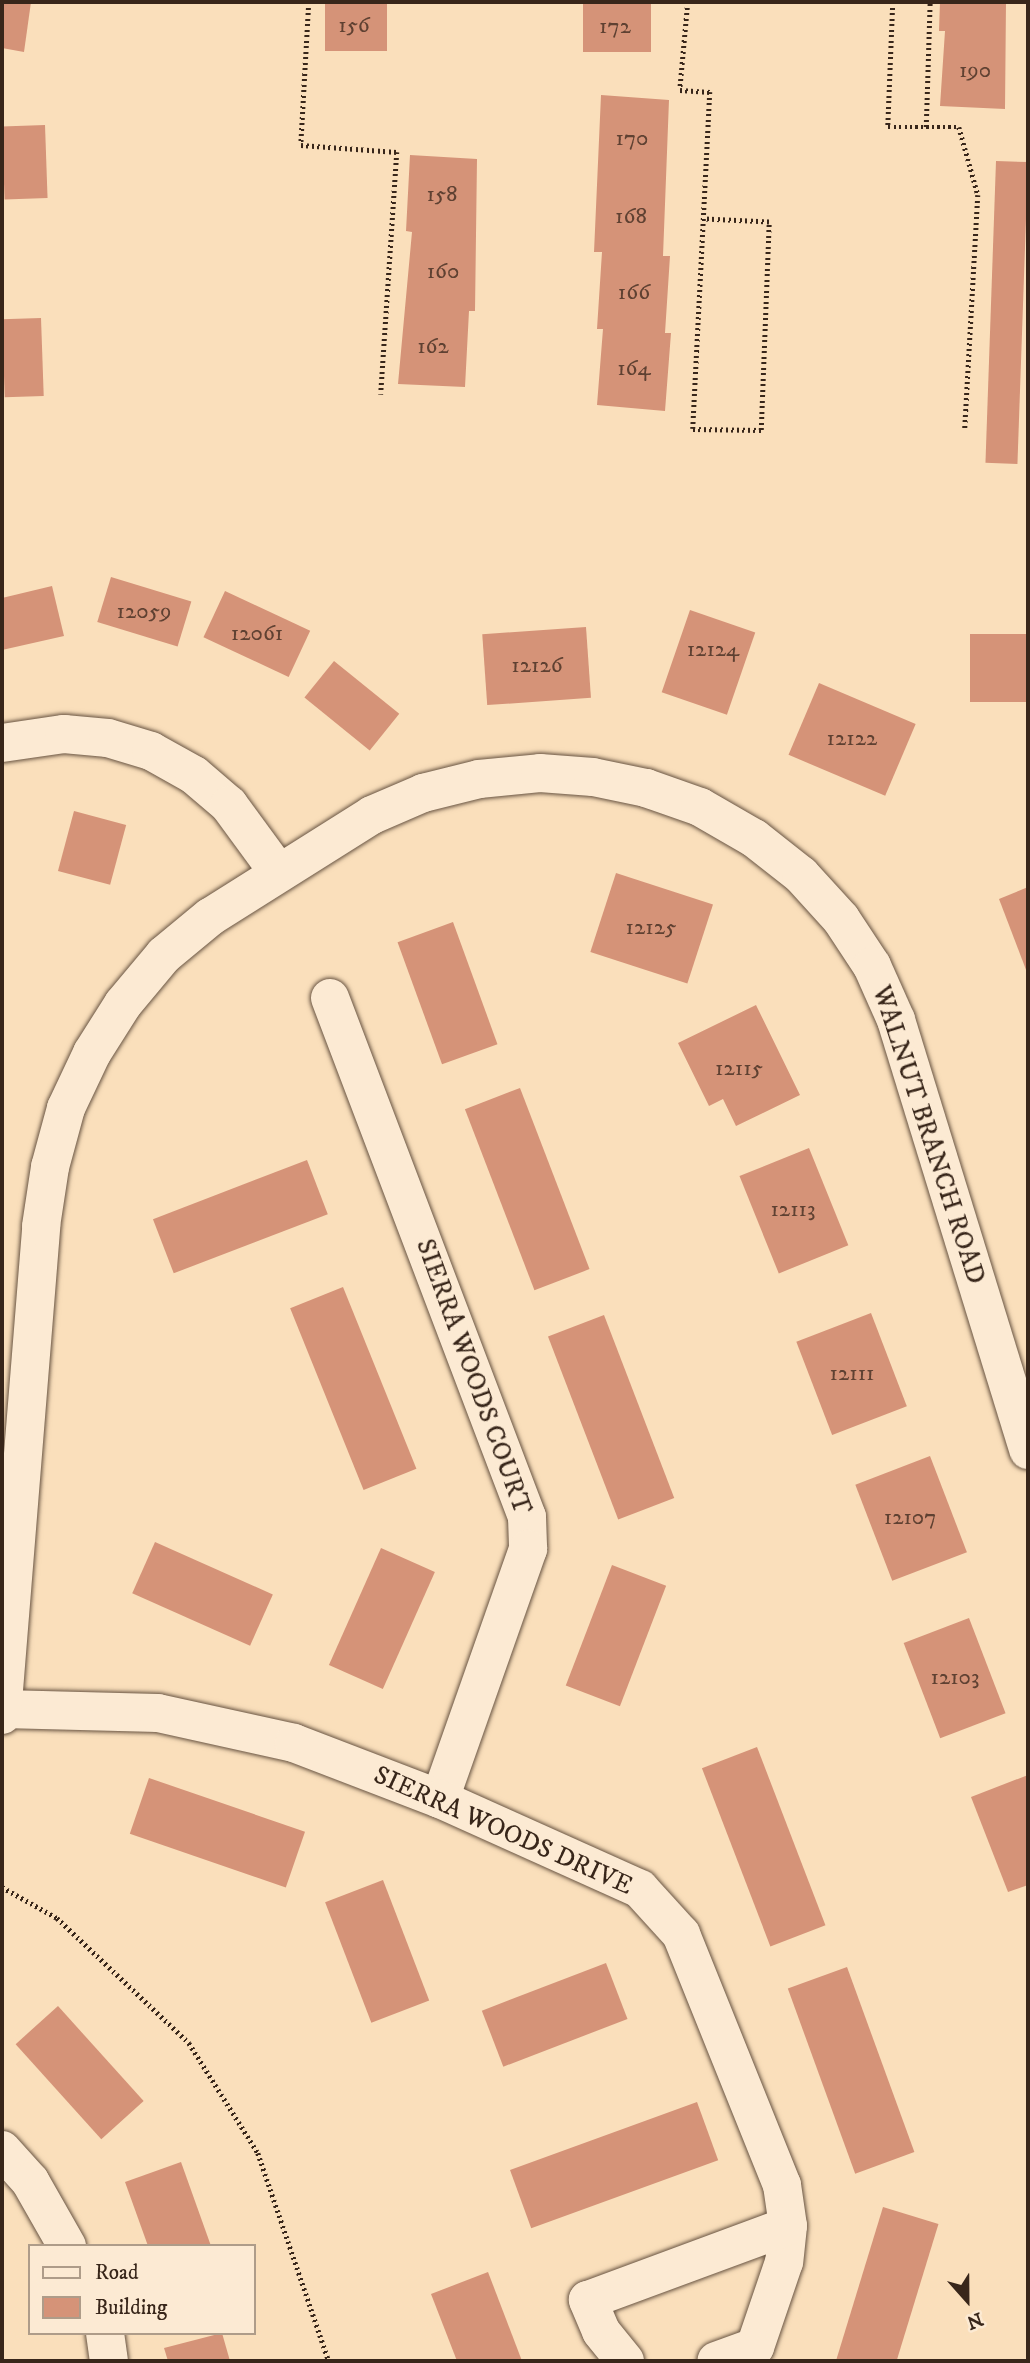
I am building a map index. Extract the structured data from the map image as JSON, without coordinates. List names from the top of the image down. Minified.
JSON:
{"streets":{"street":["WALNUT BRANCH ROAD","SIERRA WOODS COURT","SIERRA WOODS DRIVE"]},"crossings":[["WALNUT BRANCH ROAD","SIERRA WOODS DRIVE"],["SIERRA WOODS COURT","SIERRA WOODS DRIVE"]],"house_numbers":["156","172","190","170","158","168","160","166","162","164","12059","12061","12124","12126","12122","12125","12115","12113","12111","12107","12103"],"legend":["Road","Building"],"north":"bottom"}
